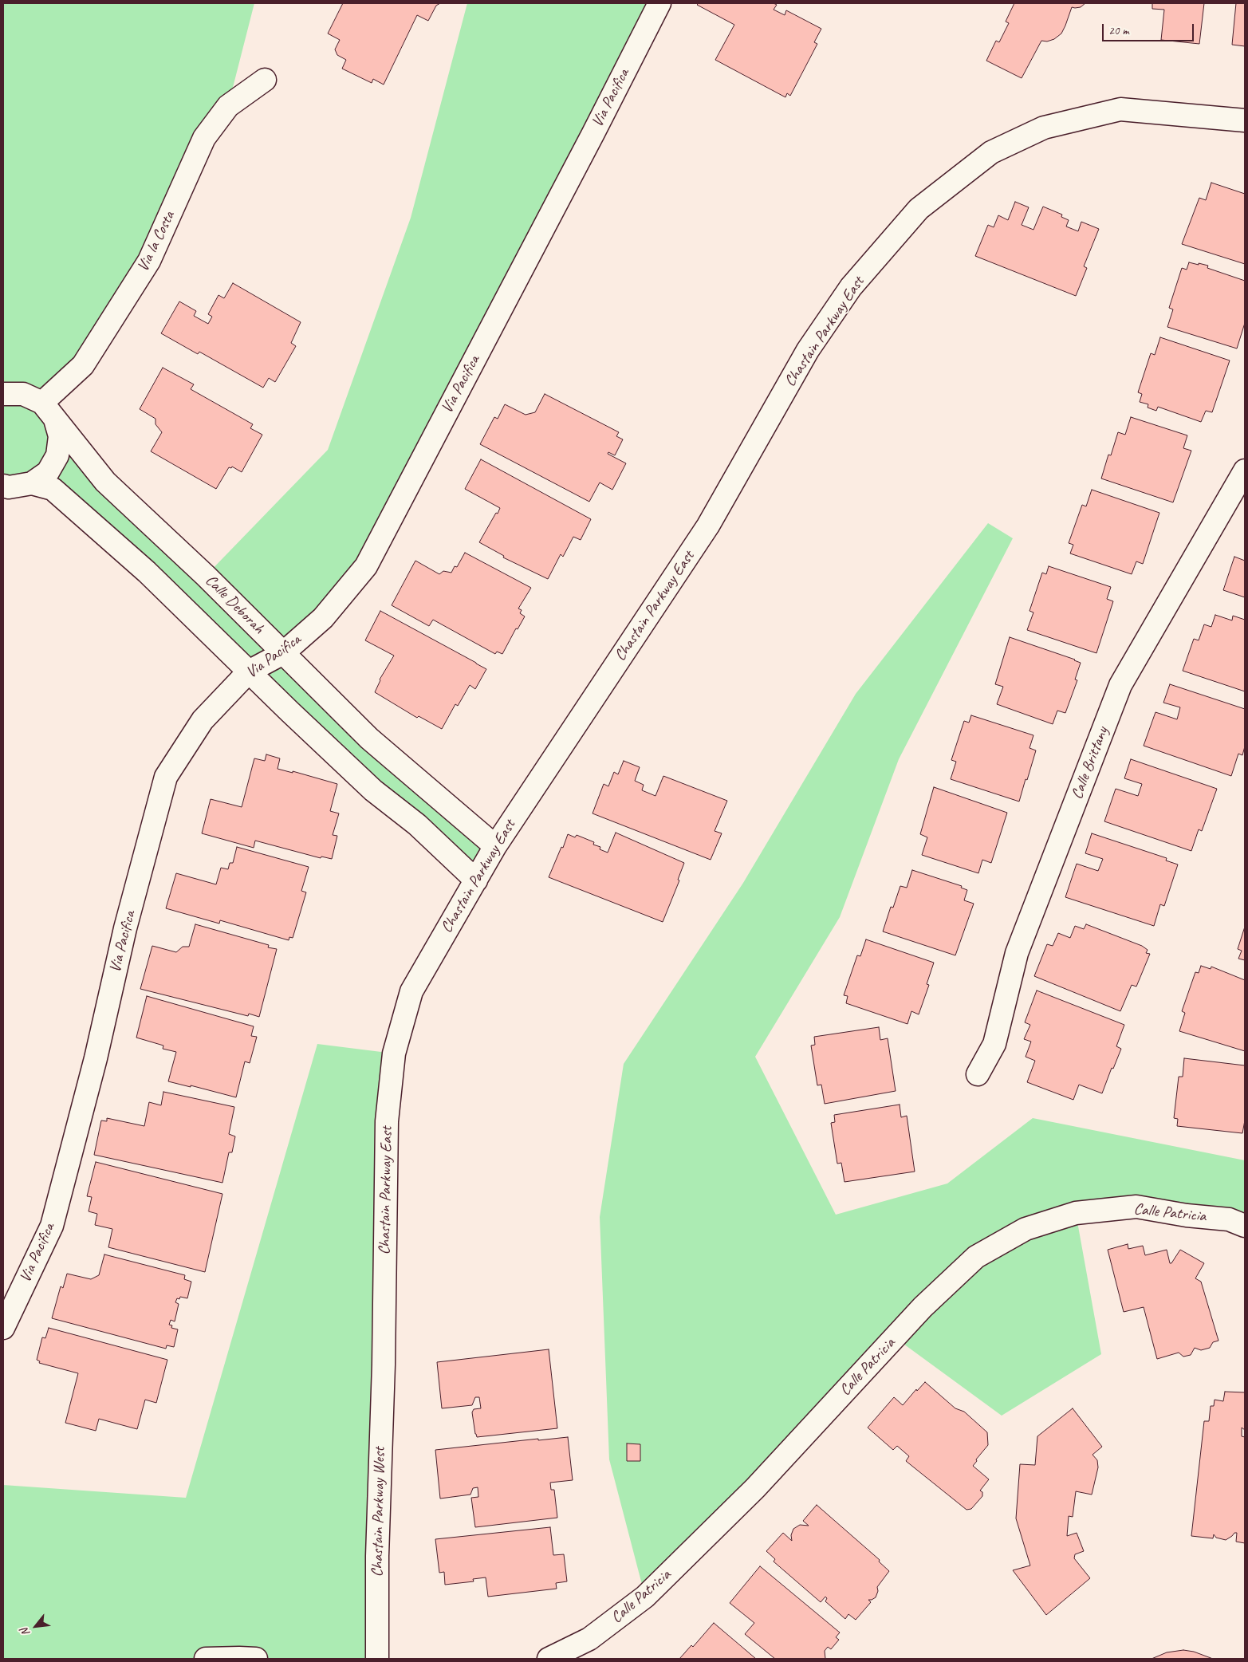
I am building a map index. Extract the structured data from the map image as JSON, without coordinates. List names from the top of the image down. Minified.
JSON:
{"streets":{"street":["Via Pacifica","Via la Costa","Chastain Parkway East","Calle Deborah","Calle Brittany","Calle Patricia","Chastain Parkway West"]},"crossings":[["Via Pacifica","Calle Deborah"],["Via la Costa","Calle Deborah"],["Chastain Parkway East","Calle Deborah"],["Chastain Parkway East","Chastain Parkway West"]],"scale_bar":"20 m","north":"bottom left"}
